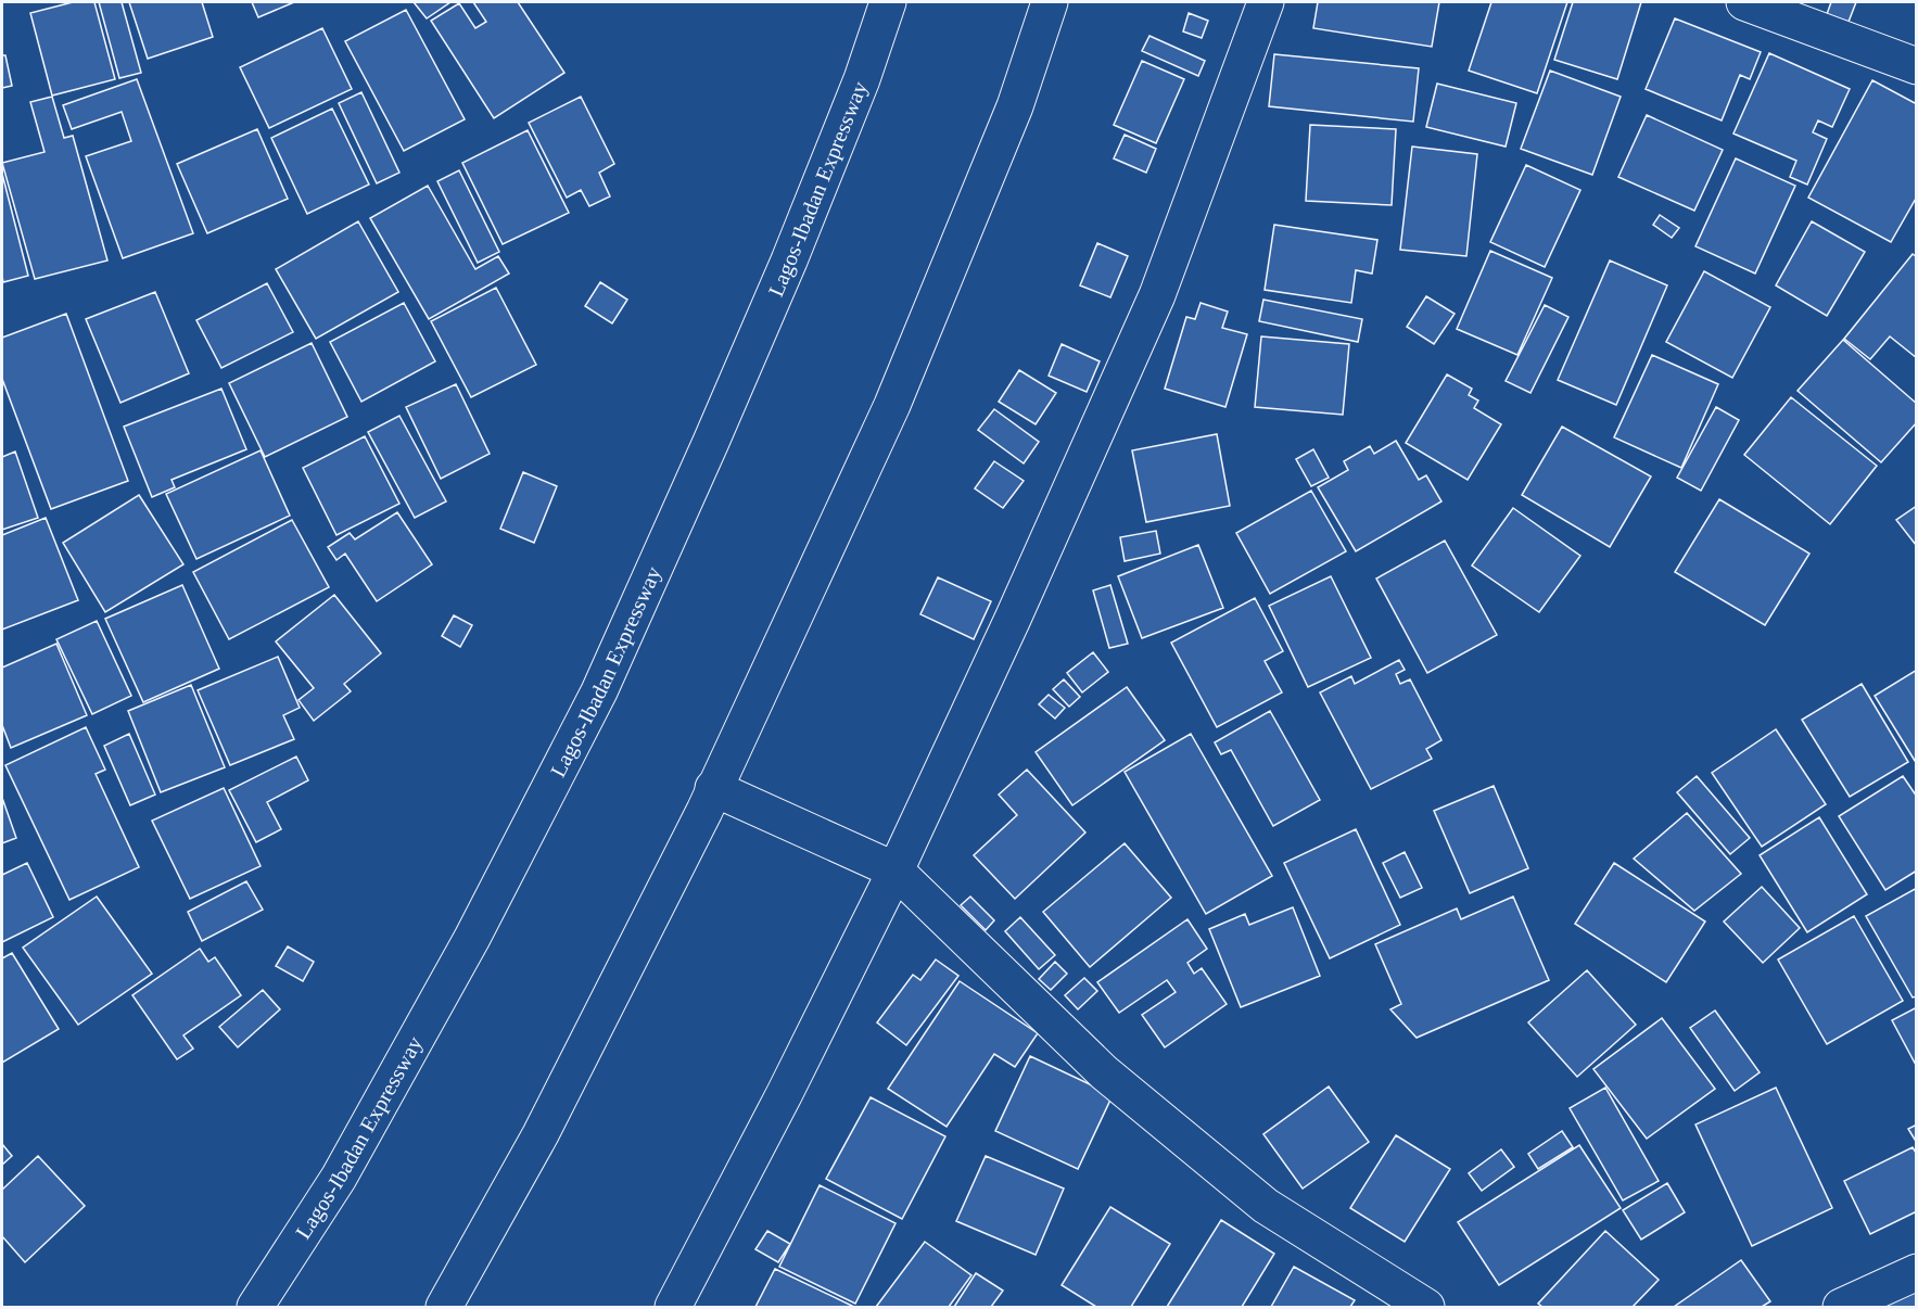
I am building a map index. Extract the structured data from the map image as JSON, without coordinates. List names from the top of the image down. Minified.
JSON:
{"streets":{"main road":["Lagos-Ibadan Expressway"]}}
